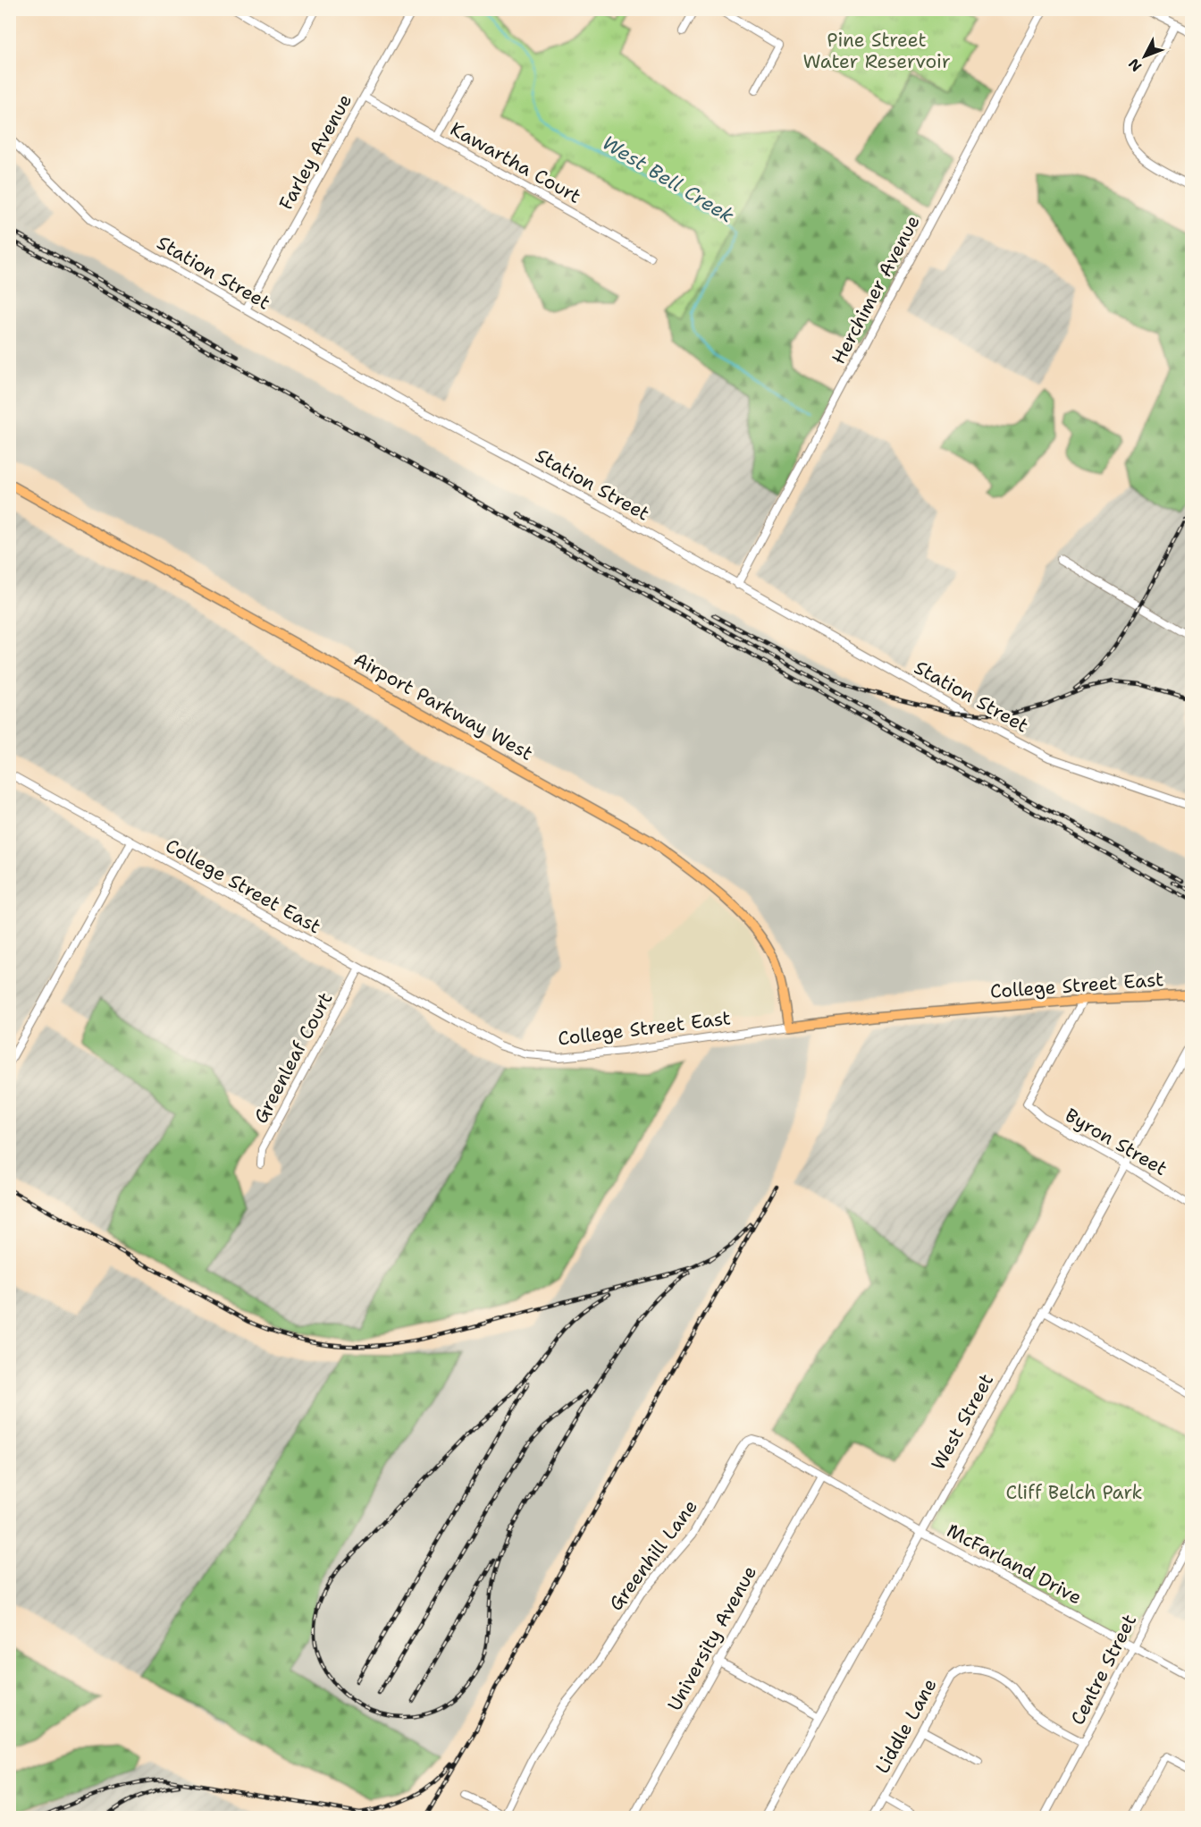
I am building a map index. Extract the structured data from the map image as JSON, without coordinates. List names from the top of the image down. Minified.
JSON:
{"streets":{"main road":["Airport Parkway West","College Street East"],"street":["Farley Avenue","Kawartha Court","Station Street","Herchimer Avenue","Greenleaf Court","Byron Street","West Street","Greenhill Lane","McFarland Drive","University Avenue","Centre Street","Liddle Lane"]},"crossings":[["Farley Avenue","Kawartha Court"],["Farley Avenue","Station Street"],["Station Street","Herchimer Avenue"],["Airport Parkway West","College Street East"],["College Street East","Greenleaf Court"],["College Street East","Byron Street"],["Byron Street","West Street"],["West Street","McFarland Drive"],["Greenhill Lane","McFarland Drive"],["Greenhill Lane","University Avenue"],["McFarland Drive","University Avenue"],["McFarland Drive","Centre Street"],["Centre Street","Liddle Lane"]],"water":["West Bell Creek"],"parks":["Pine Street Water Reservoir","Cliff Belch Park"],"north":"bottom left"}
